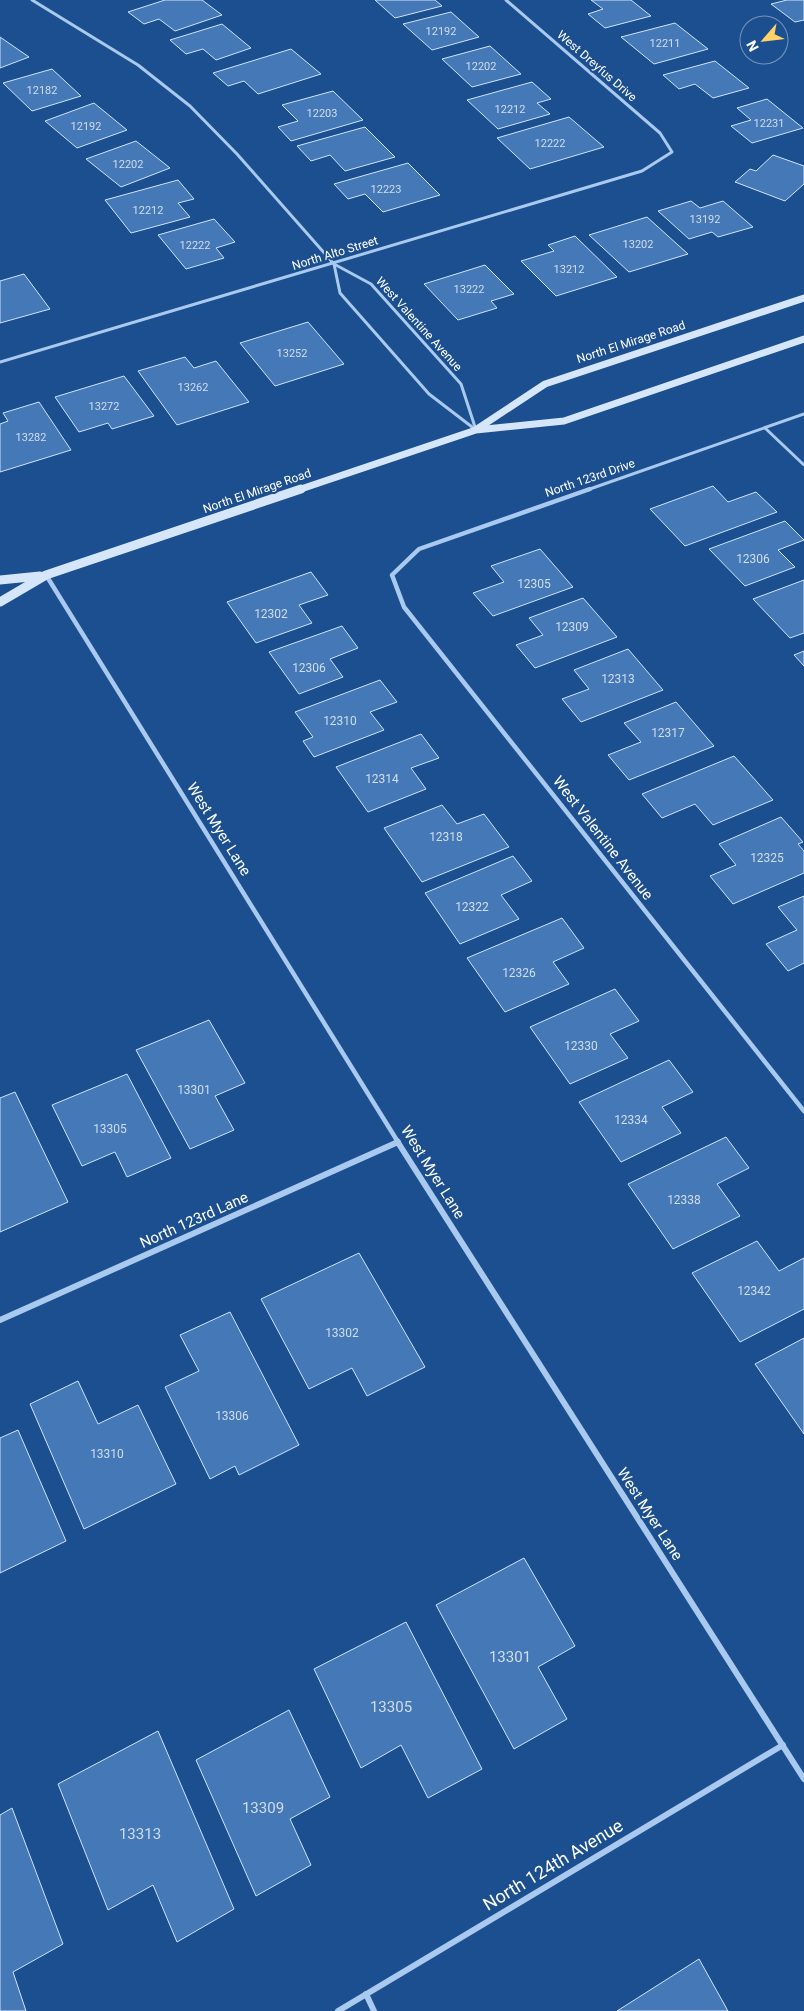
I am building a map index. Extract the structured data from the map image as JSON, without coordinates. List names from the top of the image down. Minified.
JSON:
{"streets":{"main road":["North El Mirage Road"],"street":["West Dreyfus Drive","North Alto Street","West Valentine Avenue","North 123rd Drive","West Myer Lane","North 123rd Lane","North 124th Avenue"]},"crossings":[["West Dreyfus Drive","North Alto Street"],["North Alto Street","West Valentine Avenue"],["West Valentine Avenue","North El Mirage Road"],["West Valentine Avenue","North 123rd Drive"],["North El Mirage Road","West Myer Lane"],["West Myer Lane","North 123rd Lane"],["West Myer Lane","North 124th Avenue"]],"house_numbers":["12192","12211","12202","12182","12212","12203","12231","12192","12222","12202","12223","12212","13192","13202","12222","13212","13222","13252","13262","13272","13282","12306","12305","12302","12309","12306","12313","12310","12317","12314","12318","12325","12322","12326","12330","13301","12334","13305","12338","12342","13302","13306","13310","13301","13305","13309","13313"],"north":"bottom left"}
